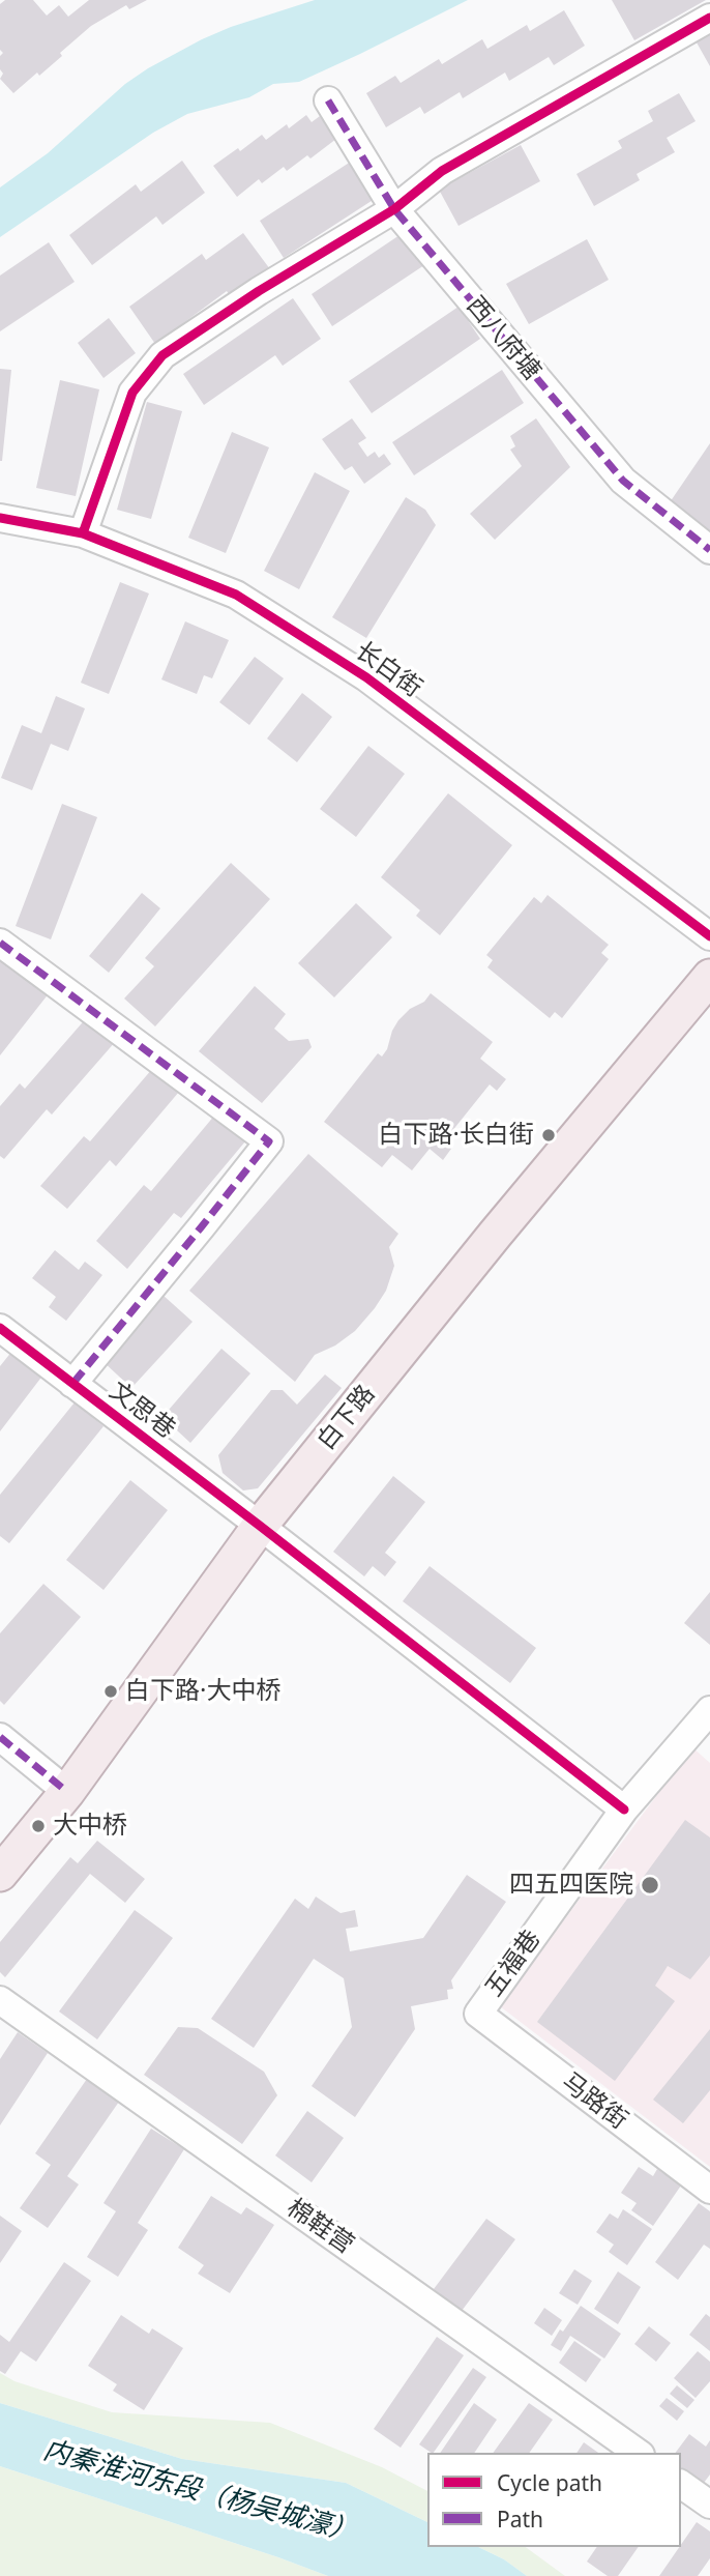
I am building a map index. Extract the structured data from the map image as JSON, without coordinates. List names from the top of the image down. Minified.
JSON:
{"streets":{"main road":["白下路"],"street":["西八府塘","长白街","文思巷","五福巷","马路街","棉鞋营"]},"crossings":[["文思巷","白下路"],["文思巷","五福巷"],["五福巷","马路街"]],"water":["内秦淮河东段（杨吴城濠）"],"places":["白下路·长白街","白下路·大中桥","大中桥","四五四医院"],"legend":["Cycle path","Path"]}
